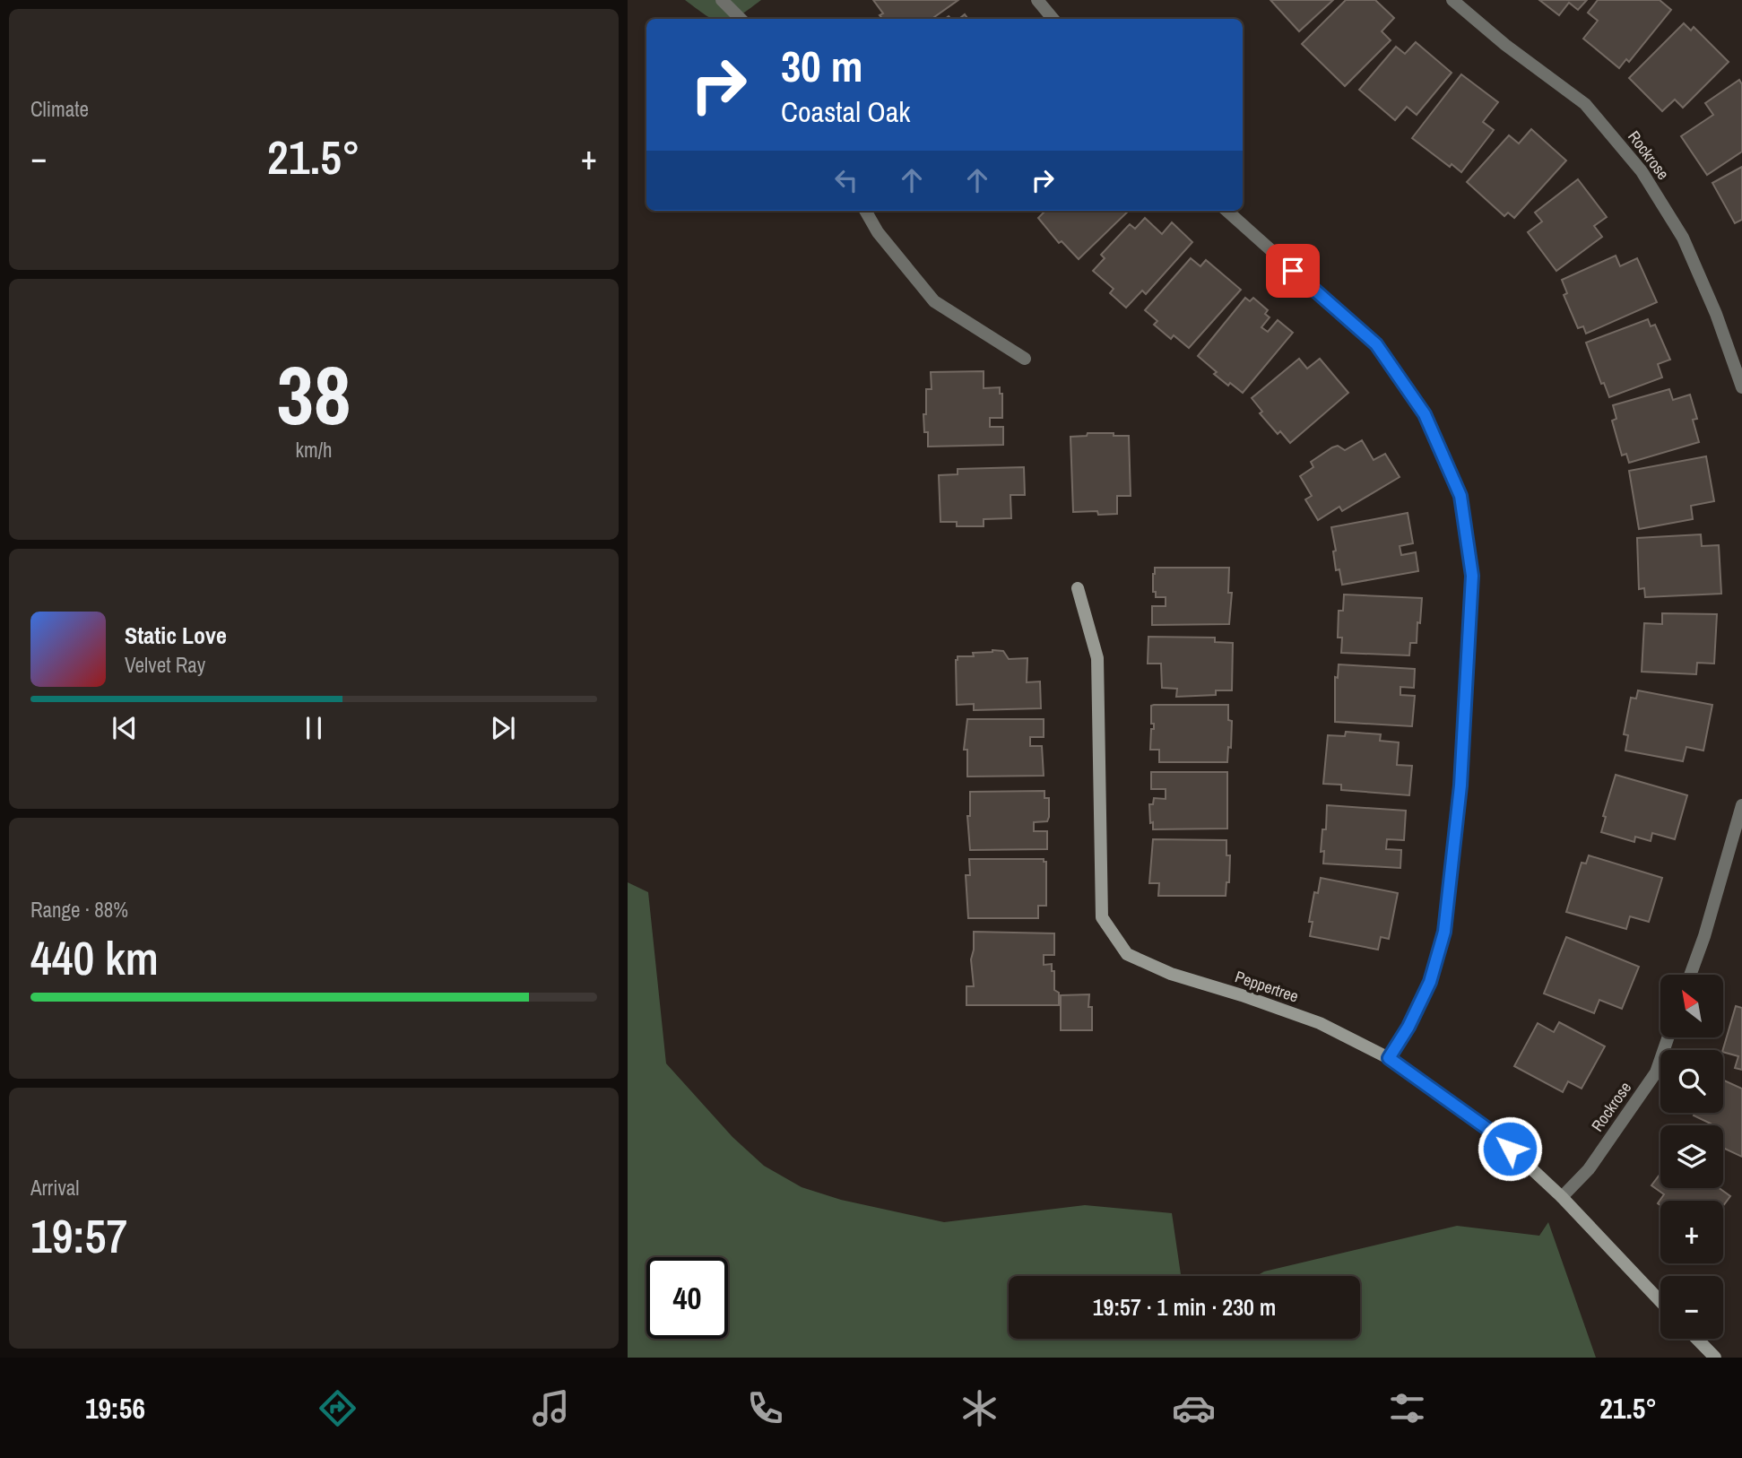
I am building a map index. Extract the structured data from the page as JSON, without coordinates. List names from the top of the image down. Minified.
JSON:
{"streets":{"street":["Rockrose","Peppertree"]},"crossings":[["Rockrose","Peppertree"]],"north":"top left","page":{"tile":["Climate",["38","km/h"],["Range · 88%","440 km"],["Arrival","19:57"]],"turn":["30 m","Coastal Oak"],"heat":["−","21.5°","+"],"song":["Static Love","Velvet Ray"],"map_buttons":["+","−"],"limit":"40","trip":"19:57 · 1 min · 230 m","tabs":["19:56","21.5°"]}}
